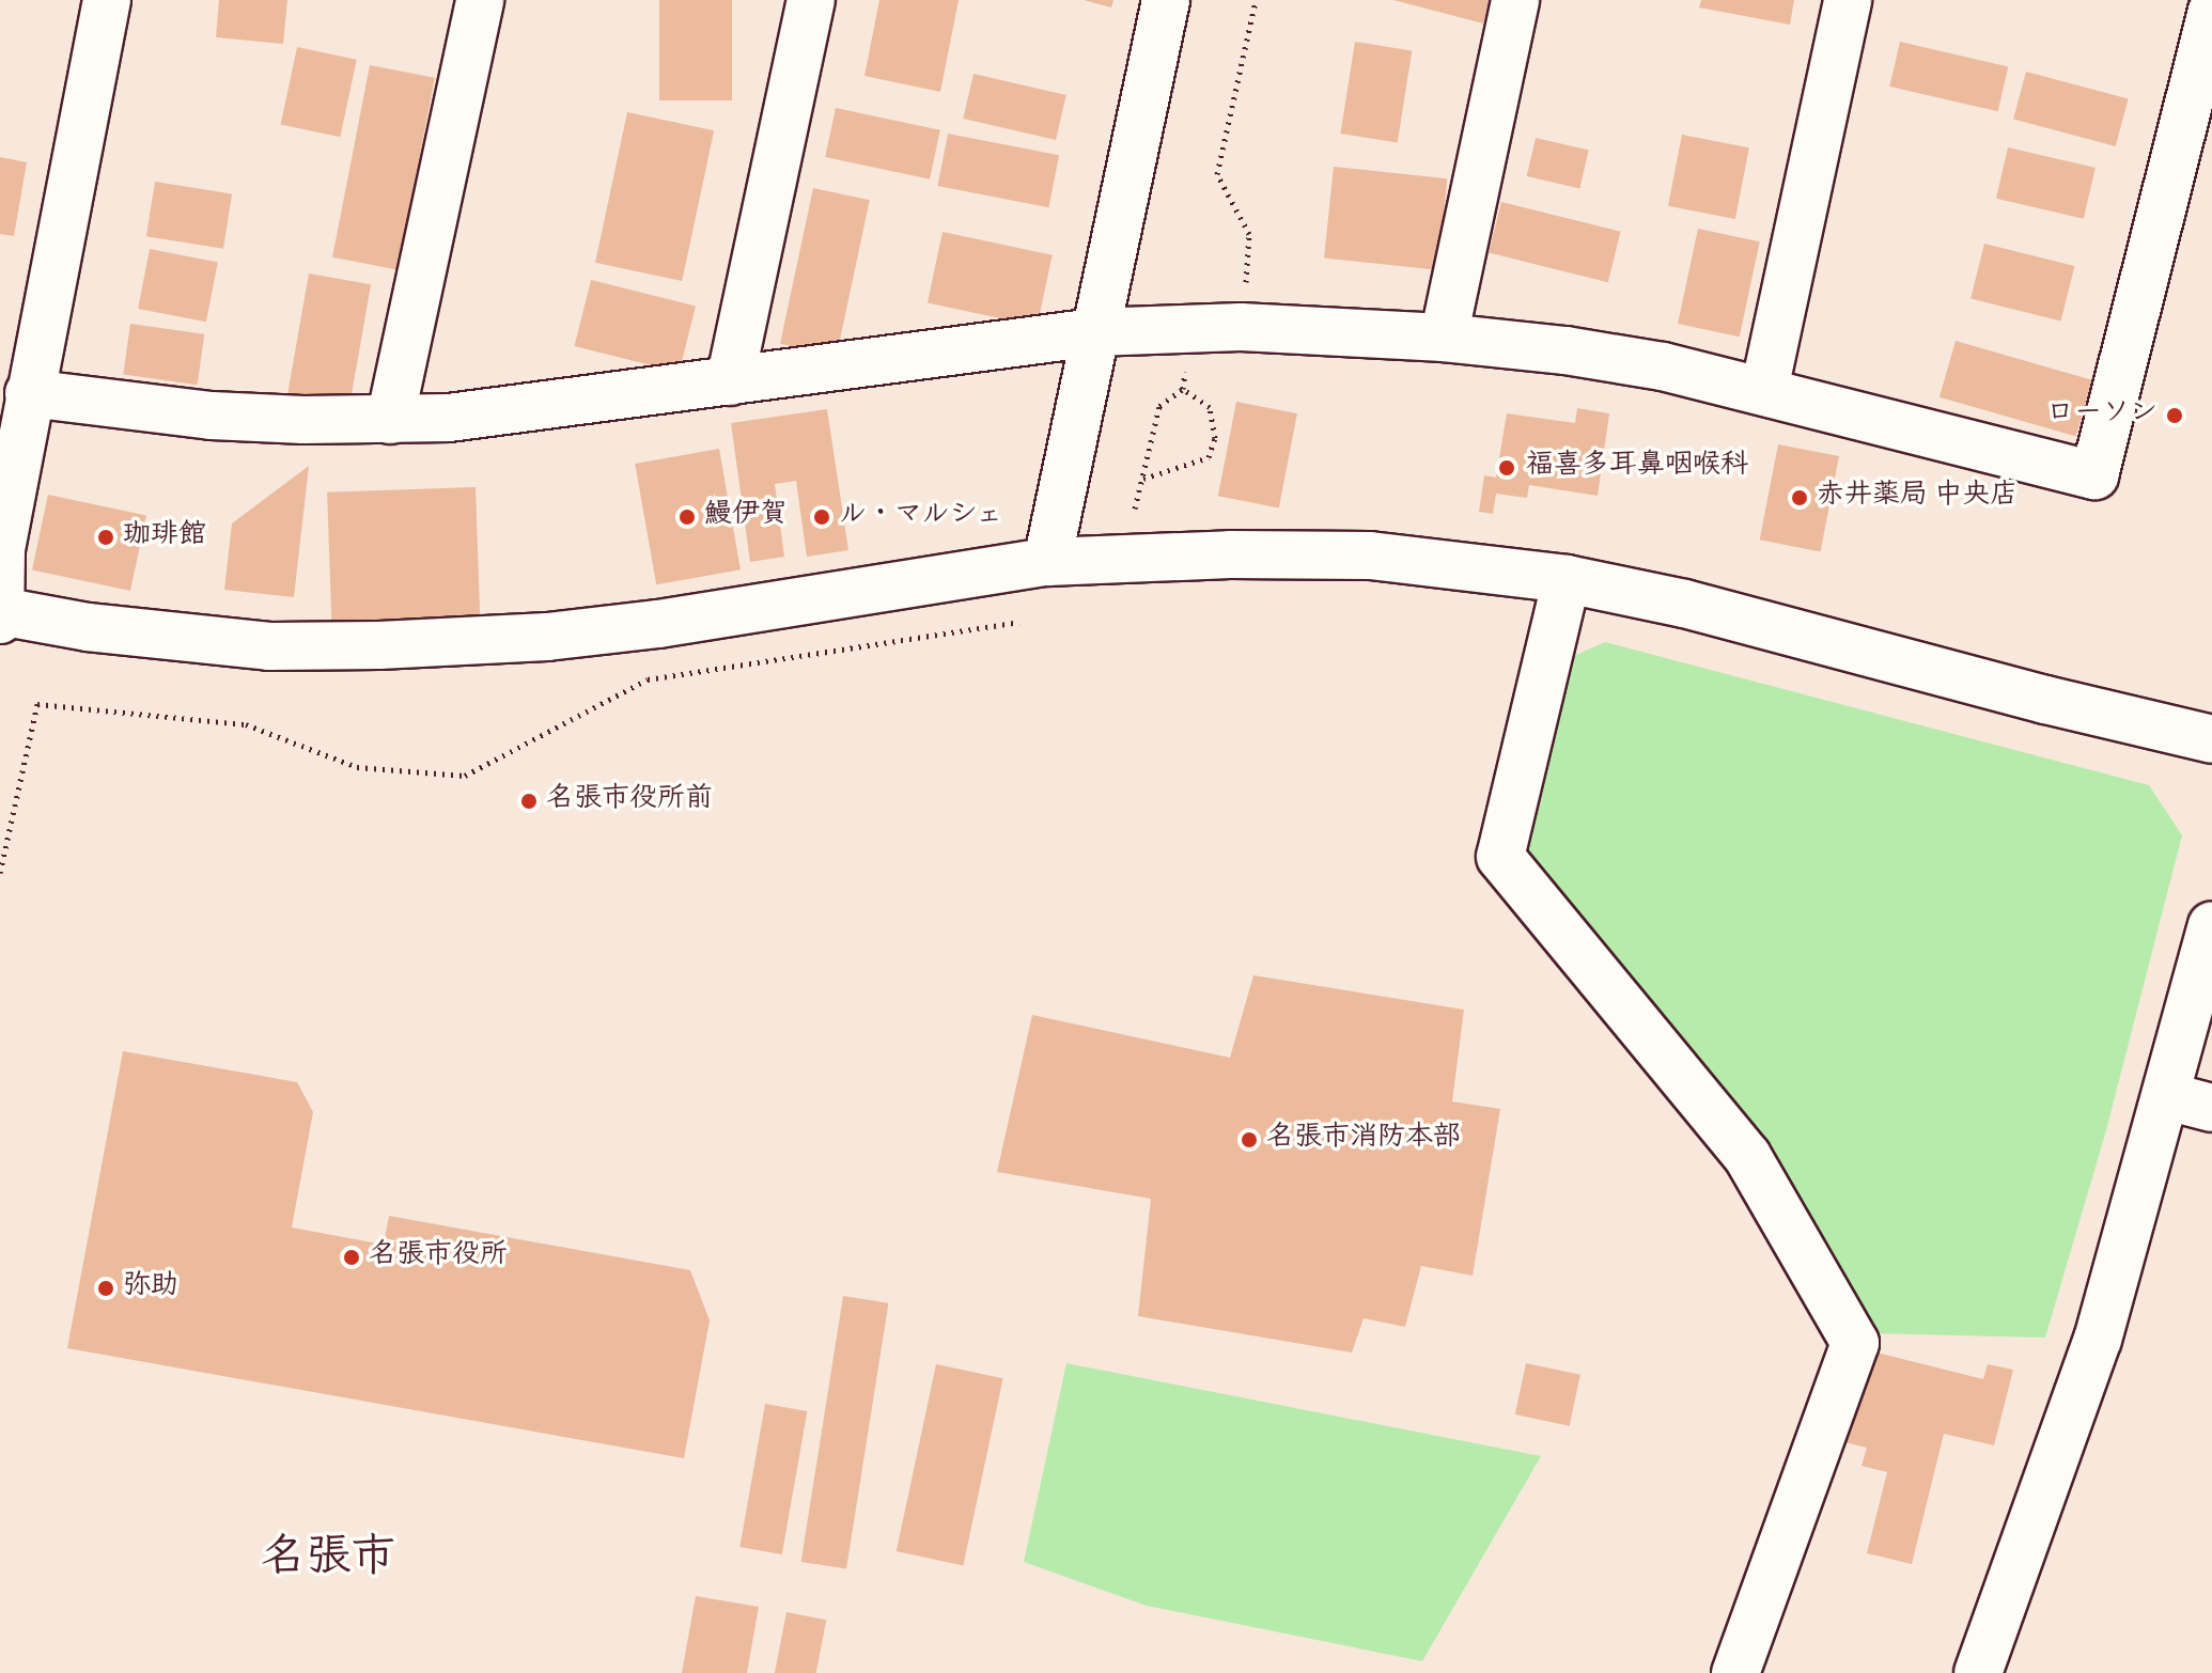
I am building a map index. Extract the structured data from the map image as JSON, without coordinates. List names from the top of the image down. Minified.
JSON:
{"districts":["名張市"],"places":["ローソン","福喜多耳鼻咽喉科","赤井薬局 中央店","鰻伊賀","ル・マルシェ","珈琲館","名張市役所前","名張市消防本部","名張市役所","弥助"]}
